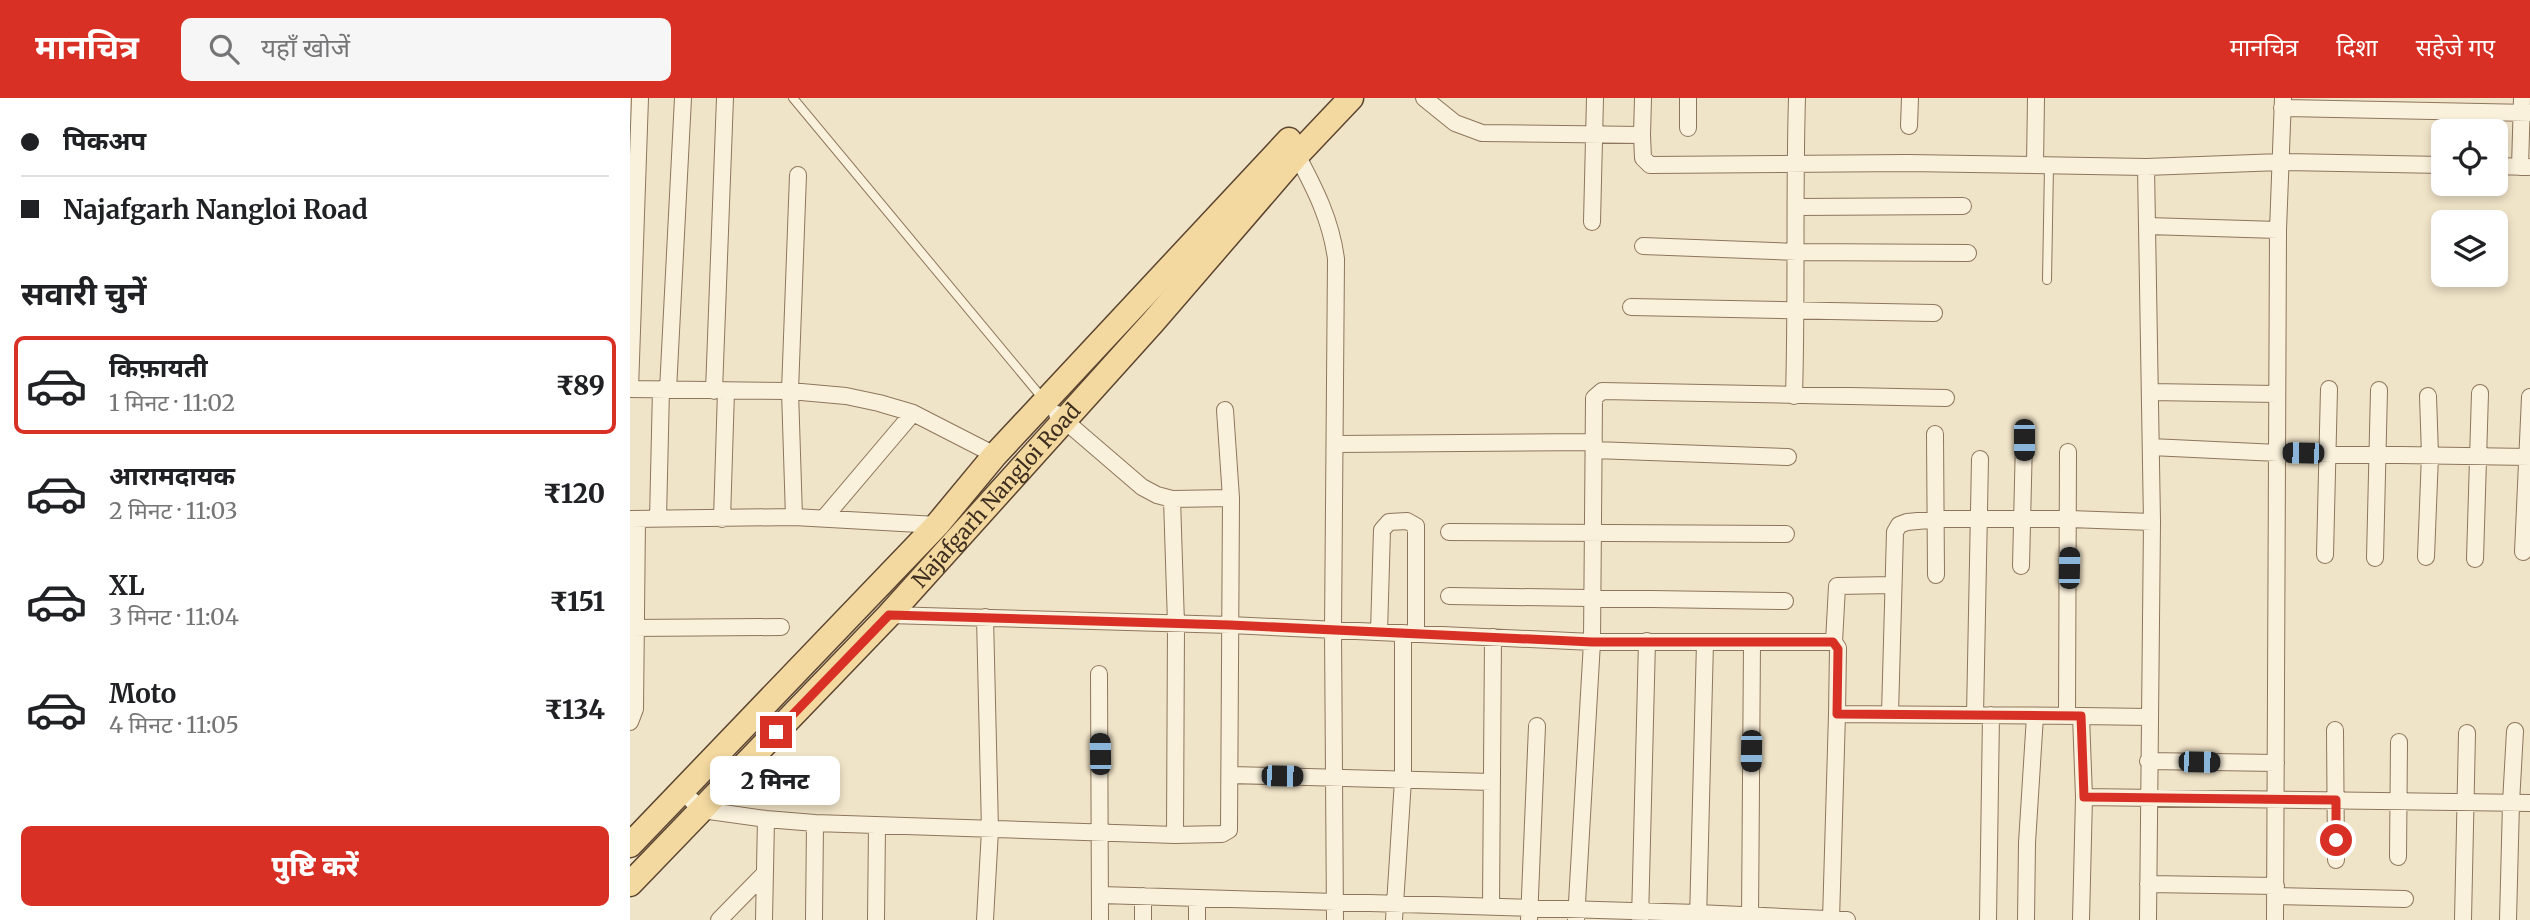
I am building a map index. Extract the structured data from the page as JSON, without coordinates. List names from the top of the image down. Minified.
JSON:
{"streets":{"main road":["Najafgarh Nangloi Road"]},"page":{"header":"मानचित्र","search":"यहाँ खोजें","nav":["मानचित्र","दिशा","सहेजे गए"],"banner":["पिकअप","Najafgarh Nangloi Road"],"heading":"सवारी चुनें","list":[{"name":"किफ़ायती","note":"1 मिनट · 11:02","value":"₹89"},{"name":"आरामदायक","note":"2 मिनट · 11:03","value":"₹120"},{"name":"XL","note":"3 मिनट · 11:04","value":"₹151"},{"name":"Moto","note":"4 मिनट · 11:05","value":"₹134"}],"bubble":"2 मिनट","buttons":"पुष्टि करें"}}
